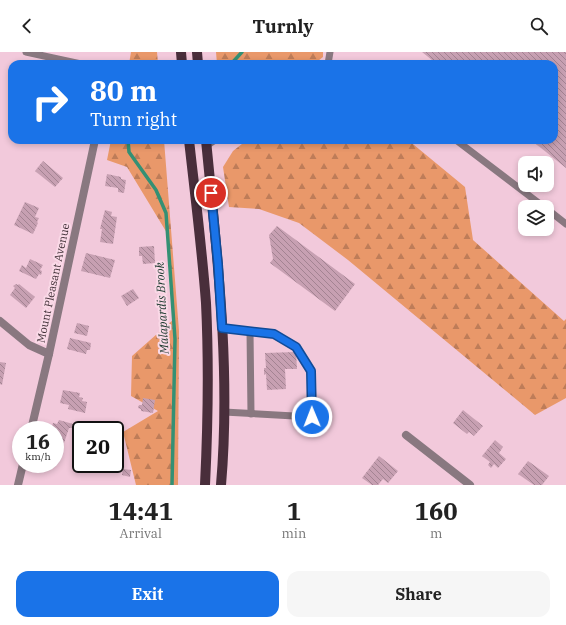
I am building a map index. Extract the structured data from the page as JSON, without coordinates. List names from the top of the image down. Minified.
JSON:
{"streets":{"street":["Mount Pleasant Avenue"]},"water":["Malapardis Brook"],"page":{"header":"Turnly","turn":["80 m","Turn right"],"speed":"16 km/h","limit":"20","eta":["14:41","Arrival","1","min","160","m"],"buttons":["Exit","Share"]}}
